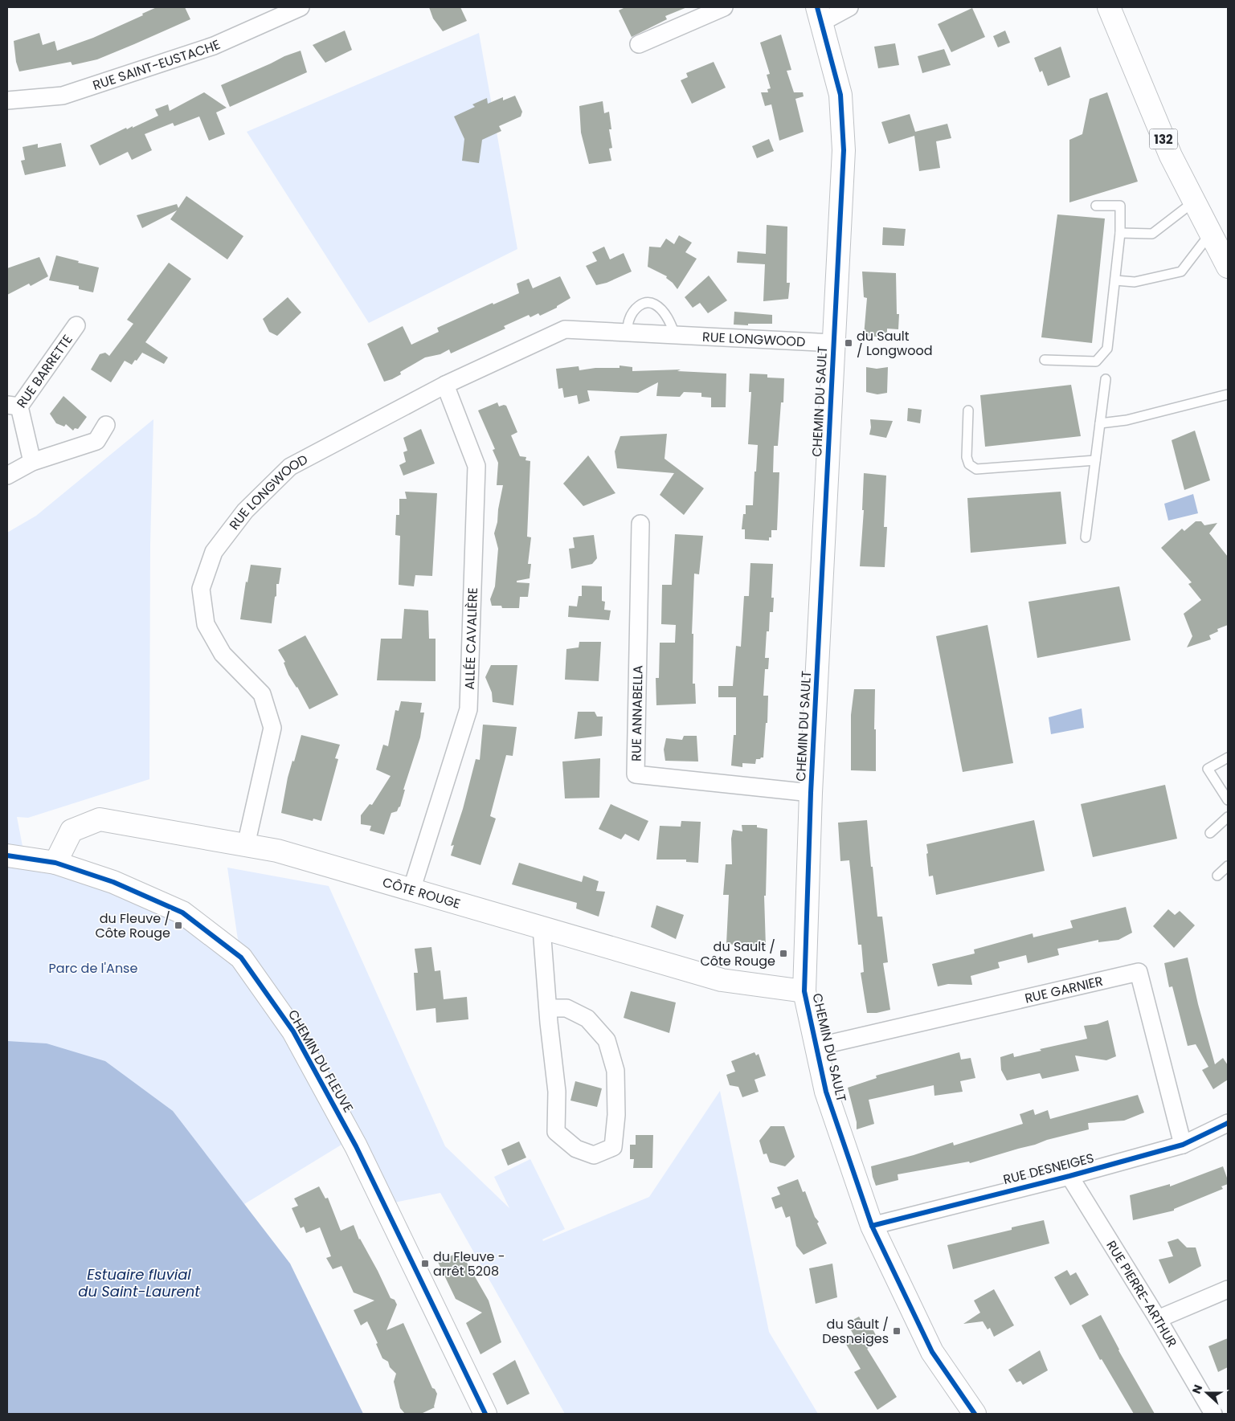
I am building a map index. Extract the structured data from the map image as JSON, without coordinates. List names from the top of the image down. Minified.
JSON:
{"streets":{"street":["RUE SAINT-EUSTACHE","132","RUE LONGWOOD","RUE BARRETTE","CHEMIN DU SAULT","ALLÉE CAVALIÈRE","RUE ANNABELLA","CÔTE ROUGE","RUE GARNIER","CHEMIN DU FLEUVE","RUE DESNEIGES","RUE PIERRE-ARTHUR"]},"crossings":[["RUE LONGWOOD","CHEMIN DU SAULT"],["RUE LONGWOOD","ALLÉE CAVALIÈRE"],["RUE LONGWOOD","CÔTE ROUGE"],["CHEMIN DU SAULT","RUE ANNABELLA"],["CHEMIN DU SAULT","CÔTE ROUGE"],["CHEMIN DU SAULT","RUE GARNIER"],["CHEMIN DU SAULT","RUE DESNEIGES"],["ALLÉE CAVALIÈRE","CÔTE ROUGE"],["CÔTE ROUGE","CHEMIN DU FLEUVE"],["RUE GARNIER","RUE DESNEIGES"],["RUE DESNEIGES","RUE PIERRE-ARTHUR"]],"water":["Estuaire fluvial du Saint-Laurent"],"parks":["Parc de l'Anse"],"places":{"transit":["du Sault / Longwood","du Fleuve / Côte Rouge","du Sault / Côte Rouge","du Fleuve - arrêt 5208","du Sault / Desneiges"]},"north":"left"}
